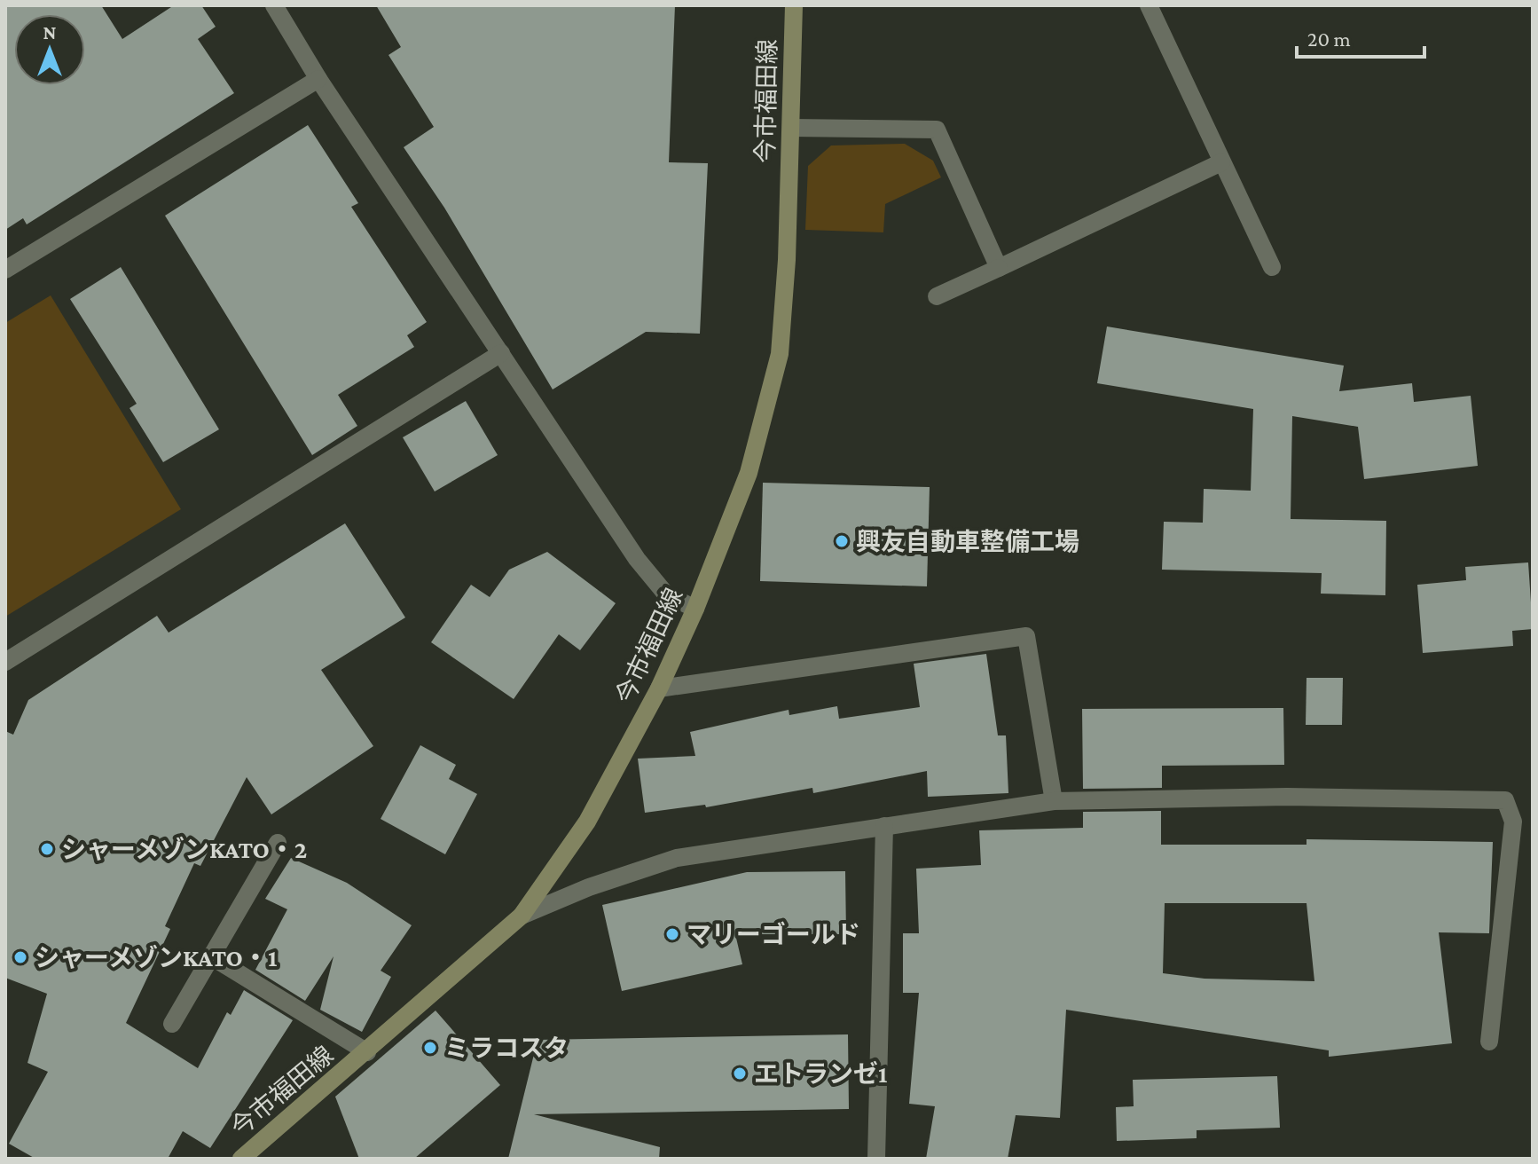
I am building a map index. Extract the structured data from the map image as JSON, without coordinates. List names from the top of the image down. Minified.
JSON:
{"streets":{"main road":["今市福田線"]},"places":["興友自動車整備工場","シャーメゾンKATO・2","マリーゴールド","シャーメゾンKATO・1","ミラコスタ","エトランゼ1"],"scale_bar":"20 m","north":"top"}
